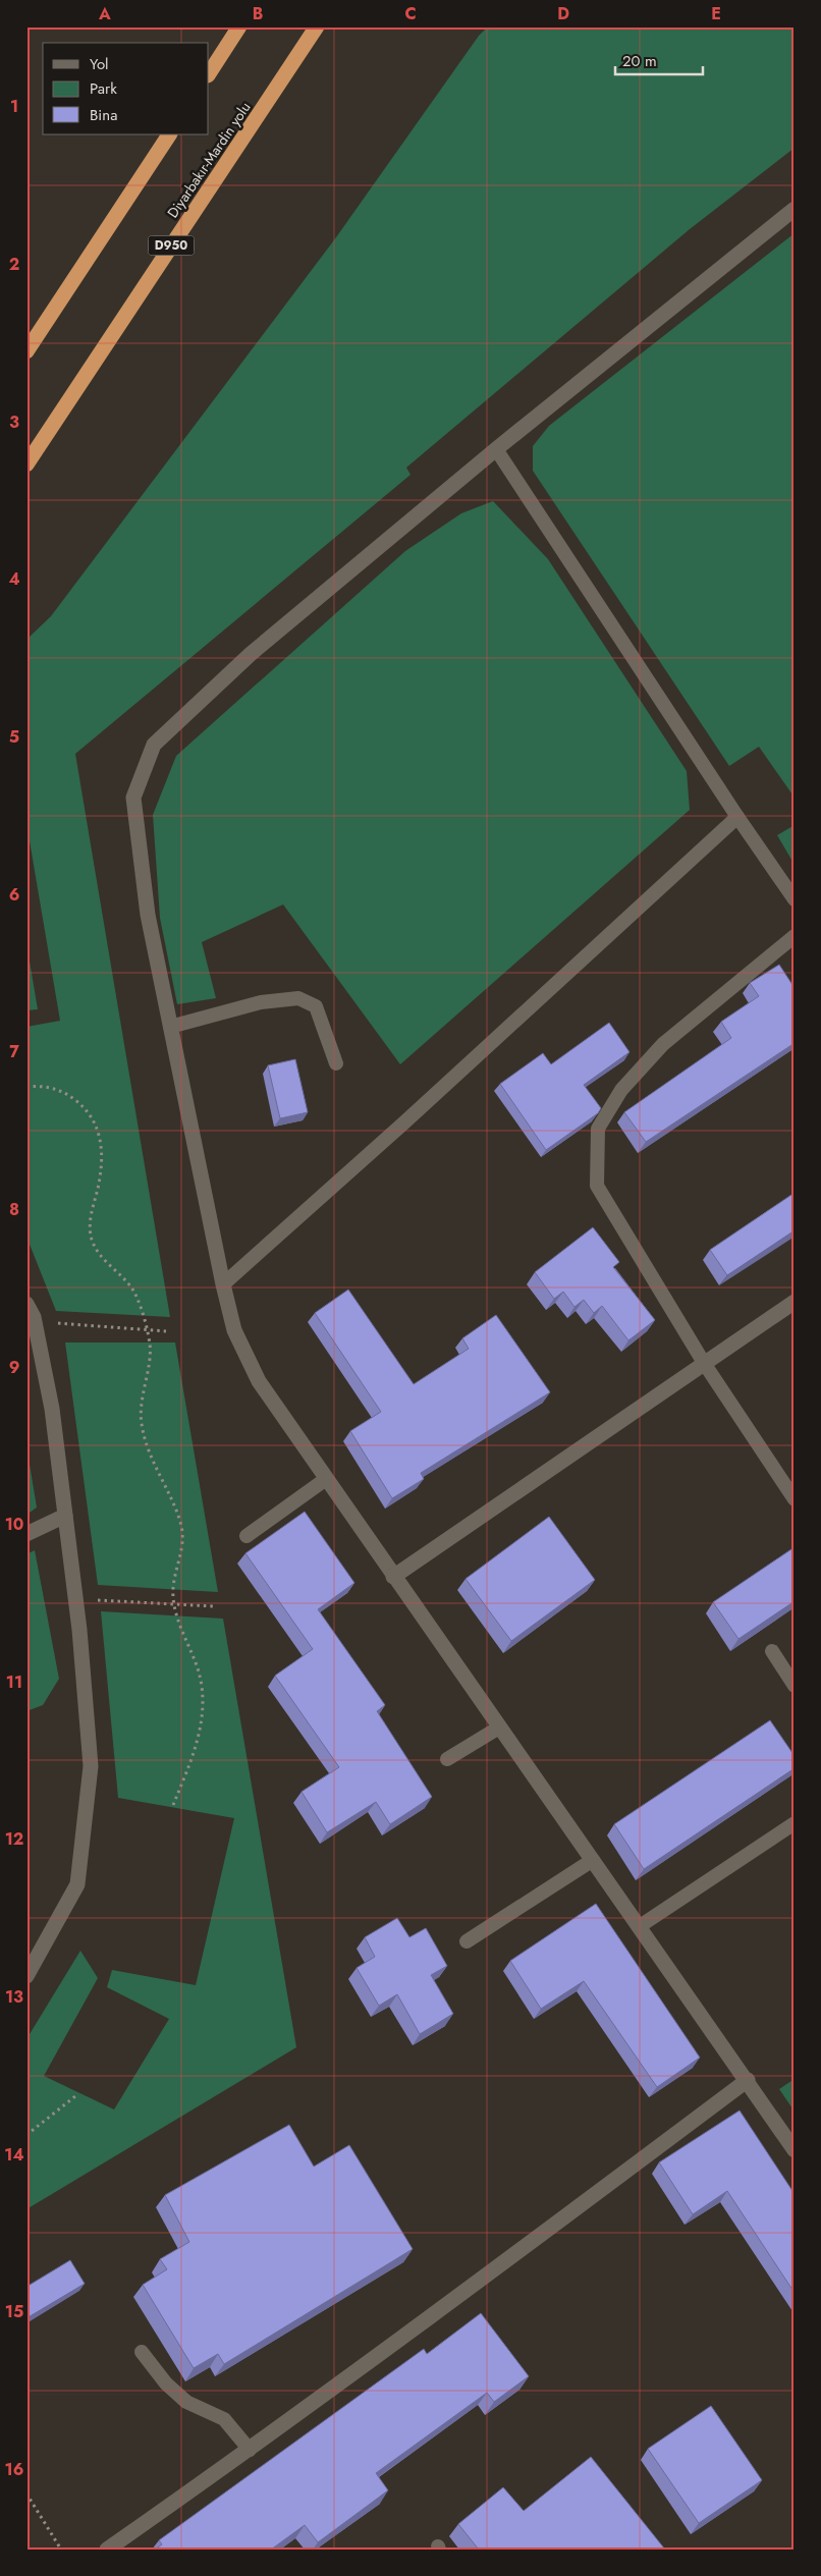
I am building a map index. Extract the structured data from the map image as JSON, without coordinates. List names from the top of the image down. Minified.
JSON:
{"streets":{"highway":["Diyarbakır-Mardin yolu","D950"]},"legend":["Yol","Park","Bina"],"scale_bar":"20 m","grid":{"columns":["A","B","C","D","E"],"rows":["1","2","3","4","5","6","7","8","9","10","11","12","13","14","15","16"]}}
